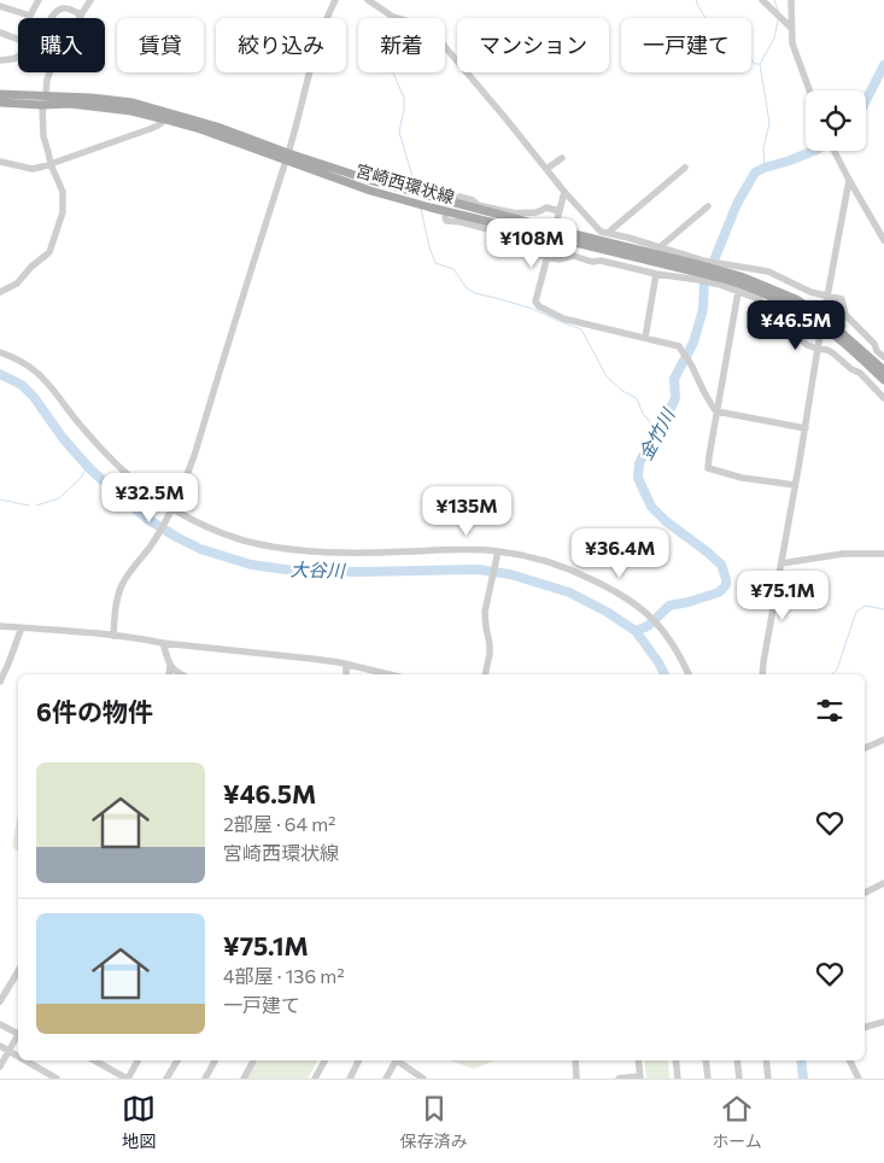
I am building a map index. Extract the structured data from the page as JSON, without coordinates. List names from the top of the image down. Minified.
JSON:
{"streets":{"main road":["宮崎西環状線"]},"water":["金竹川","大谷川"],"page":{"chip":["購入","賃貸","絞り込み","新着","マンション","一戸建て"],"price":["¥108M","¥46.5M","¥32.5M","¥135M","¥36.4M","¥75.1M"],"heading":"6件の物件","list":[{"name":"¥46.5M","note":"2部屋 · 64 m² · 宮崎西環状線"},{"name":"¥75.1M","note":"4部屋 · 136 m² · 一戸建て"}],"tabs":["地図","保存済み","ホーム"]}}
